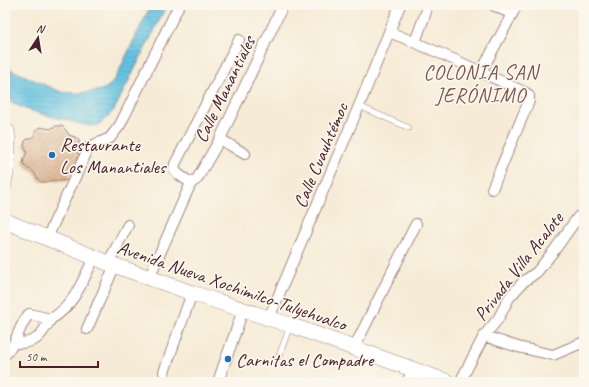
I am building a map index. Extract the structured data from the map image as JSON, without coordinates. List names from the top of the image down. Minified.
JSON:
{"streets":{"main road":["Avenida Nueva Xochimilco-Tulyehualco"],"street":["Calle Manantiales","Calle Cuauhtémoc","Privada Villa Acalote"]},"crossings":[["Calle Manantiales","Avenida Nueva Xochimilco-Tulyehualco"],["Calle Cuauhtémoc","Avenida Nueva Xochimilco-Tulyehualco"]],"districts":["COLONIA SAN JERÓNIMO"],"places":["Restaurante Los Manantiales","Carnitas el Compadre"],"scale_bar":"50 m","north":"top"}
